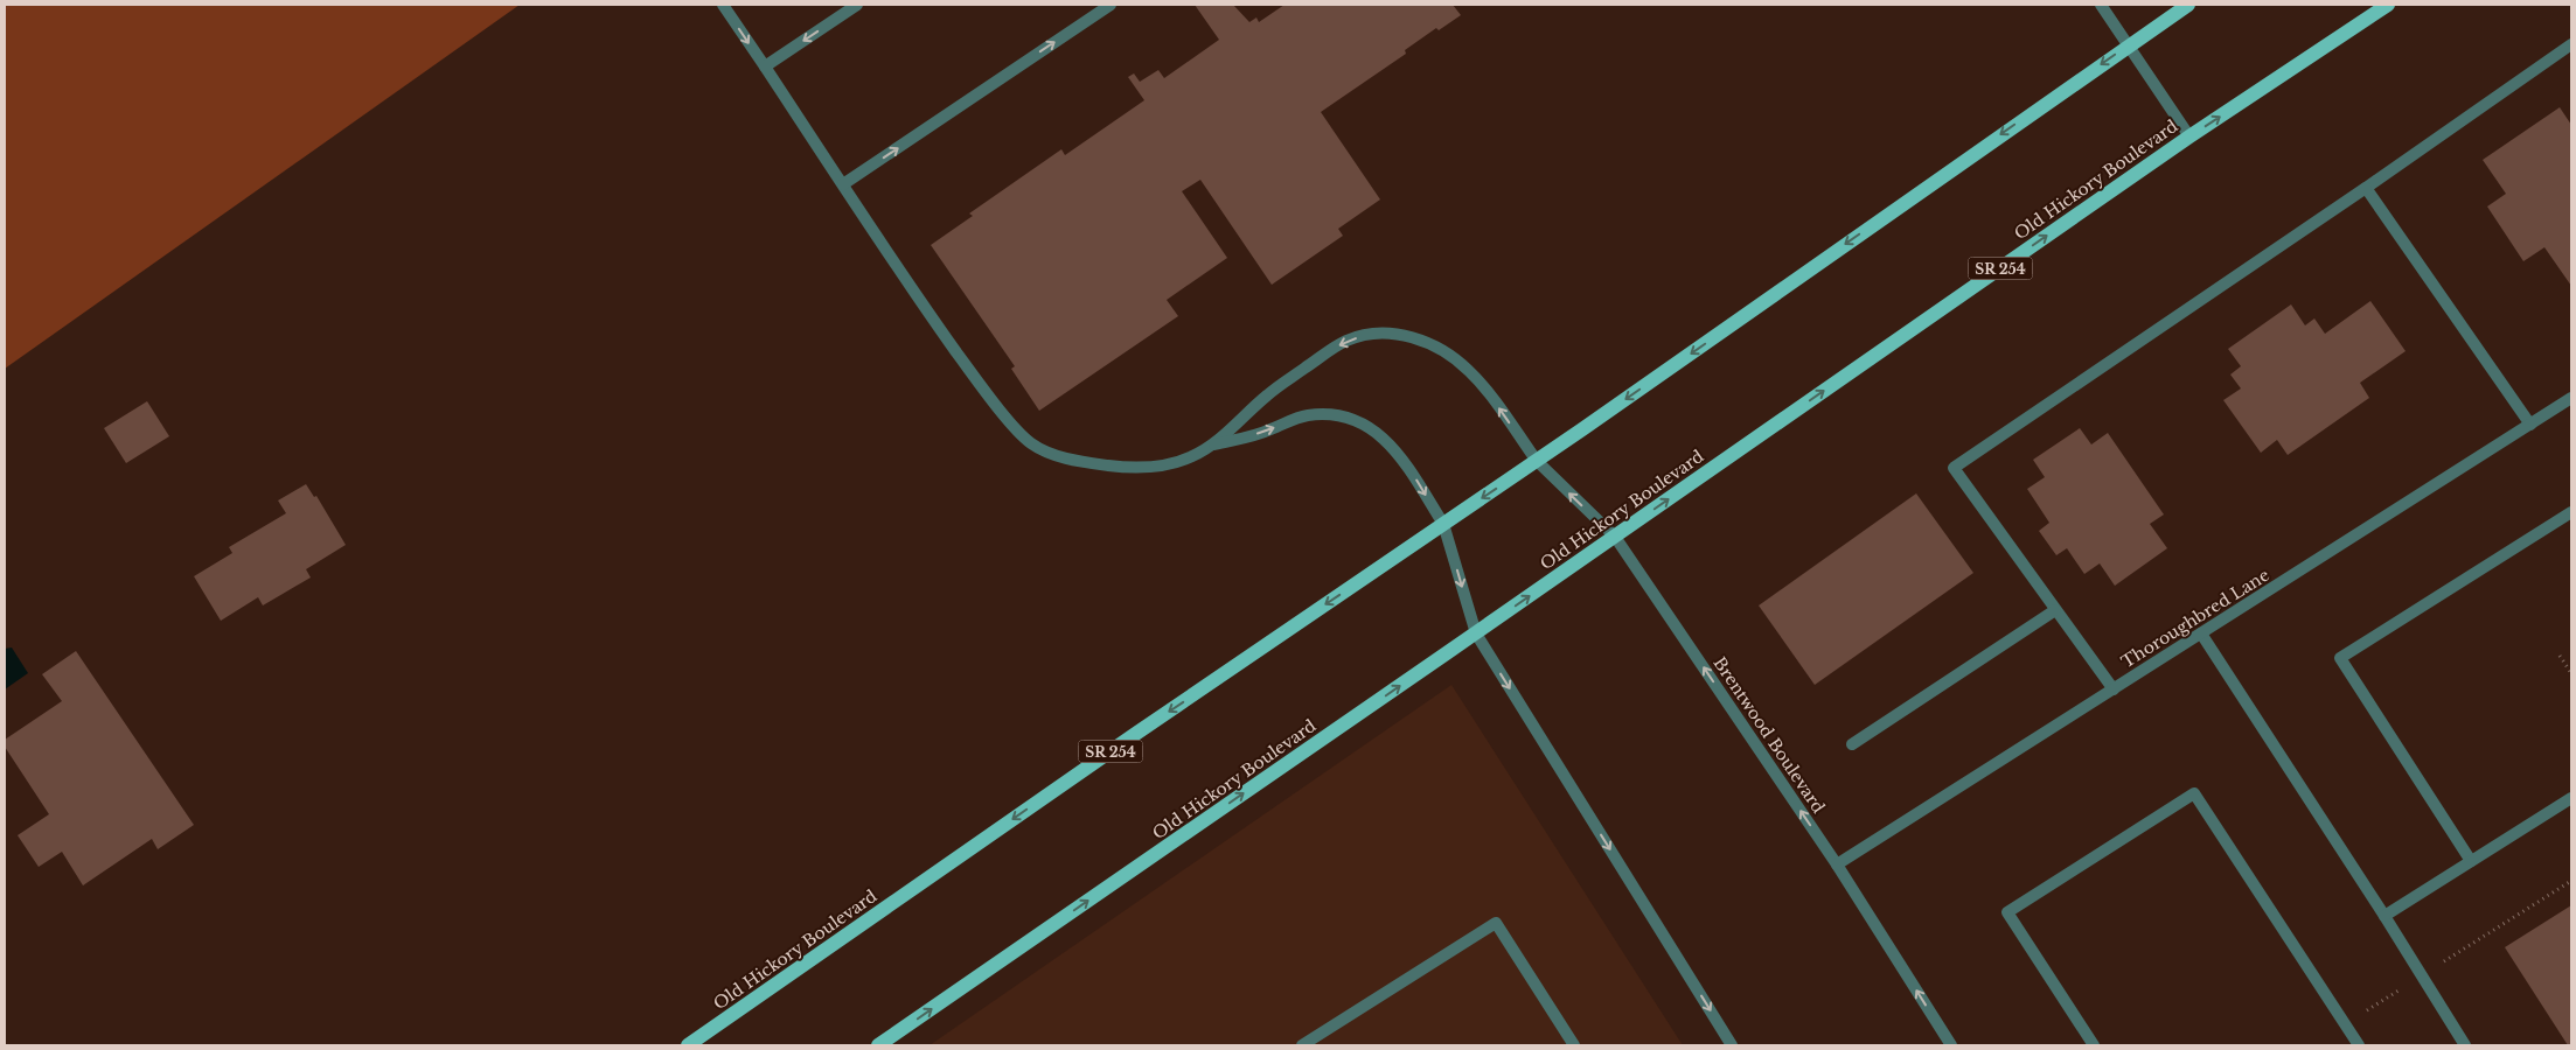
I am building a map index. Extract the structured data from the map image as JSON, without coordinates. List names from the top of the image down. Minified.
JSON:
{"streets":{"main road":["Old Hickory Boulevard","SR 254"],"street":["Thoroughbred Lane","Brentwood Boulevard"]},"crossings":[["Old Hickory Boulevard","Brentwood Boulevard"],["Thoroughbred Lane","Brentwood Boulevard"]],"one_way":["Brentwood Boulevard"]}
